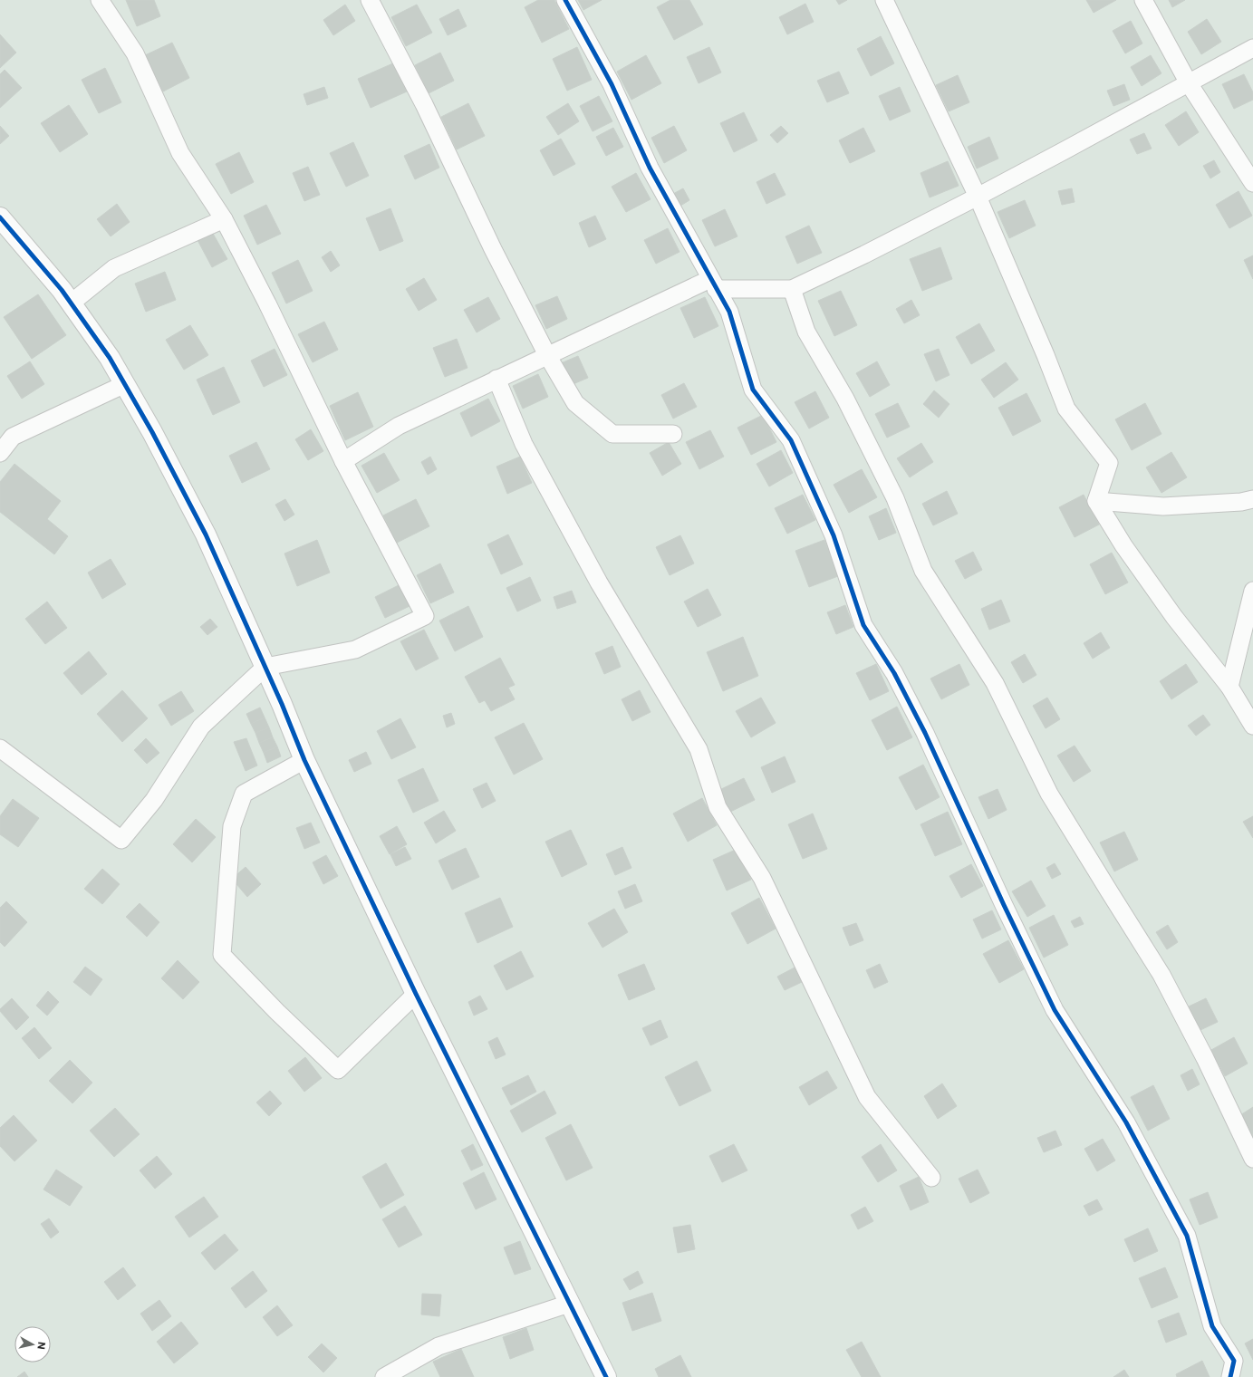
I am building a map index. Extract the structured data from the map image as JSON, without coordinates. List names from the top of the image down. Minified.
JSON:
{"north":"right"}
